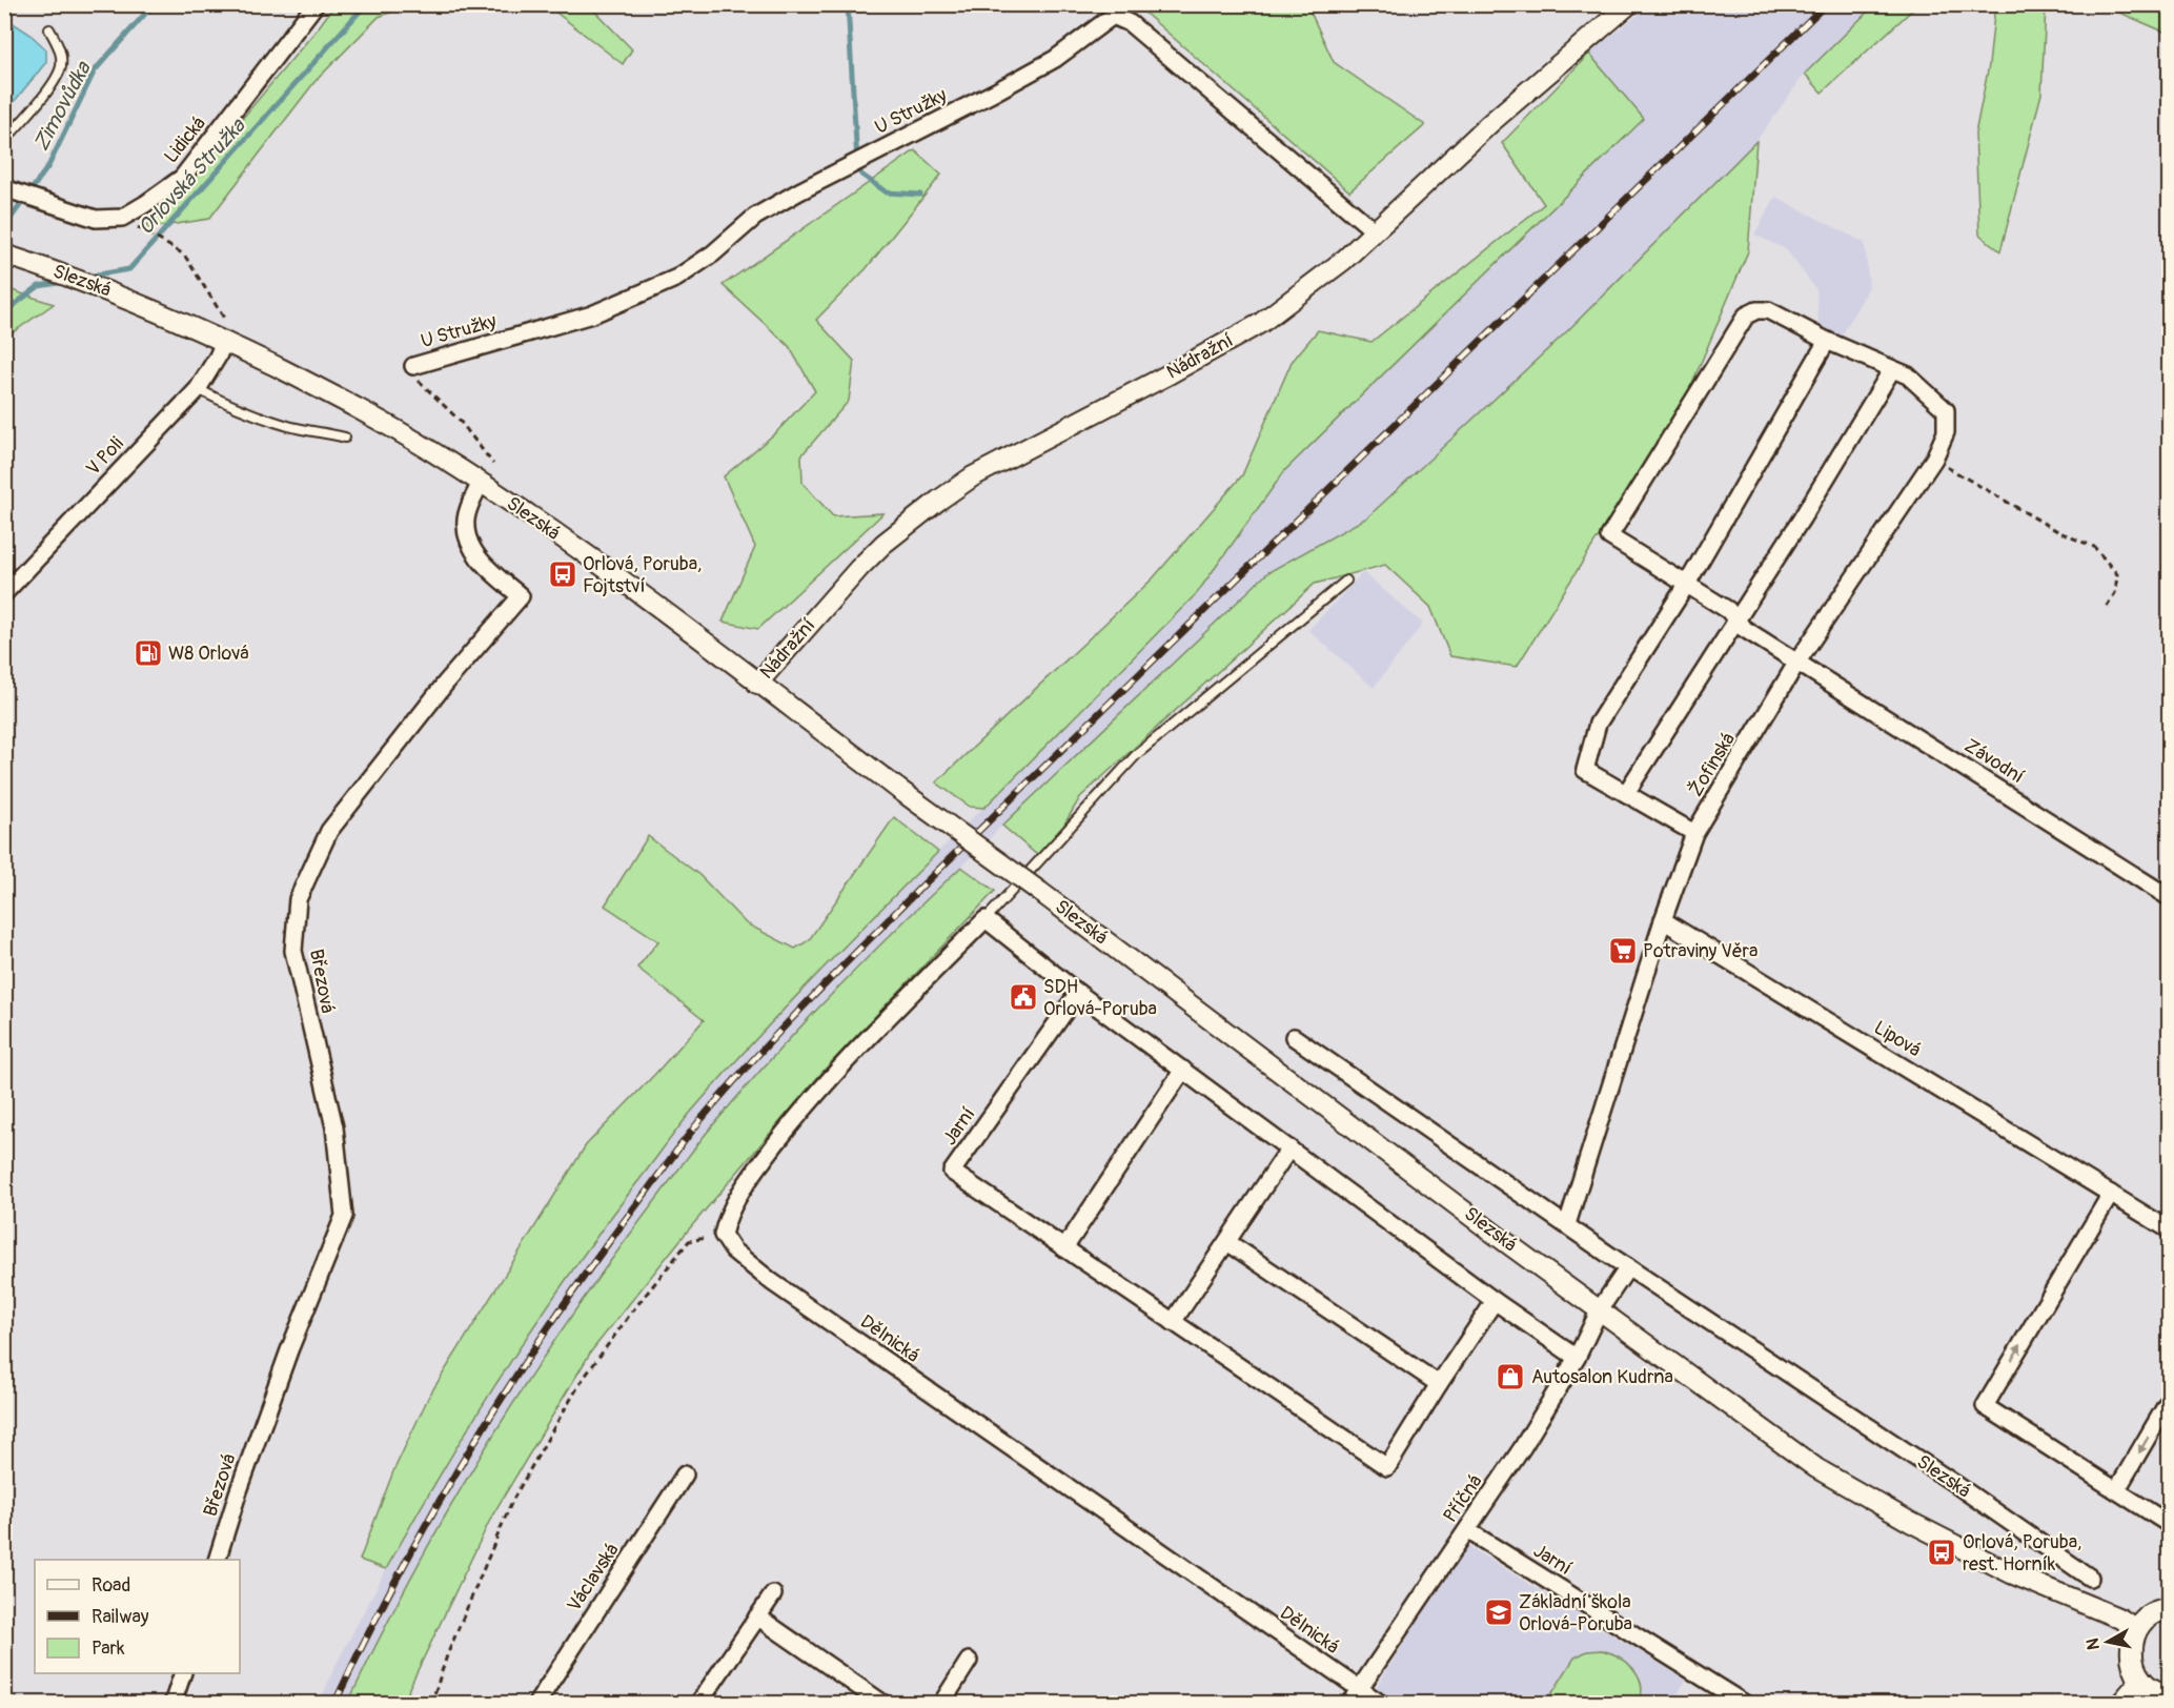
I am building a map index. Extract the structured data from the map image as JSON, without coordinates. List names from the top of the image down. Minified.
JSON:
{"streets":{"street":["U Stružky","Lidická","Slezská","Nádražní","V Poli","Závodní","Žofinská","Březová","Lipová","Jarní","Dělnická","Příčná","Václavská"]},"crossings":[["U Stružky","Nádražní"],["Slezská","Nádražní"],["Slezská","V Poli"],["Slezská","Žofinská"],["Slezská","Březová"],["Slezská","Příčná"],["Závodní","Žofinská"],["Žofinská","Lipová"],["Jarní","Příčná"],["Dělnická","Příčná"]],"water":["Zimovůdka","Orlovská Stružka"],"places":{"bus stop":["Orlová, Poruba, Fojtství","Orlová, Poruba, rest. Horník"],"fuel station":["W8 Orlová"],"supermarket":["Potraviny Věra"],"public building":["SDH Orlová-Poruba"],"shop":["Autosalon Kudrna"],"school or university":["Základní škola Orlová-Poruba"]},"legend":["Road","Railway","Park"],"north":"left"}
